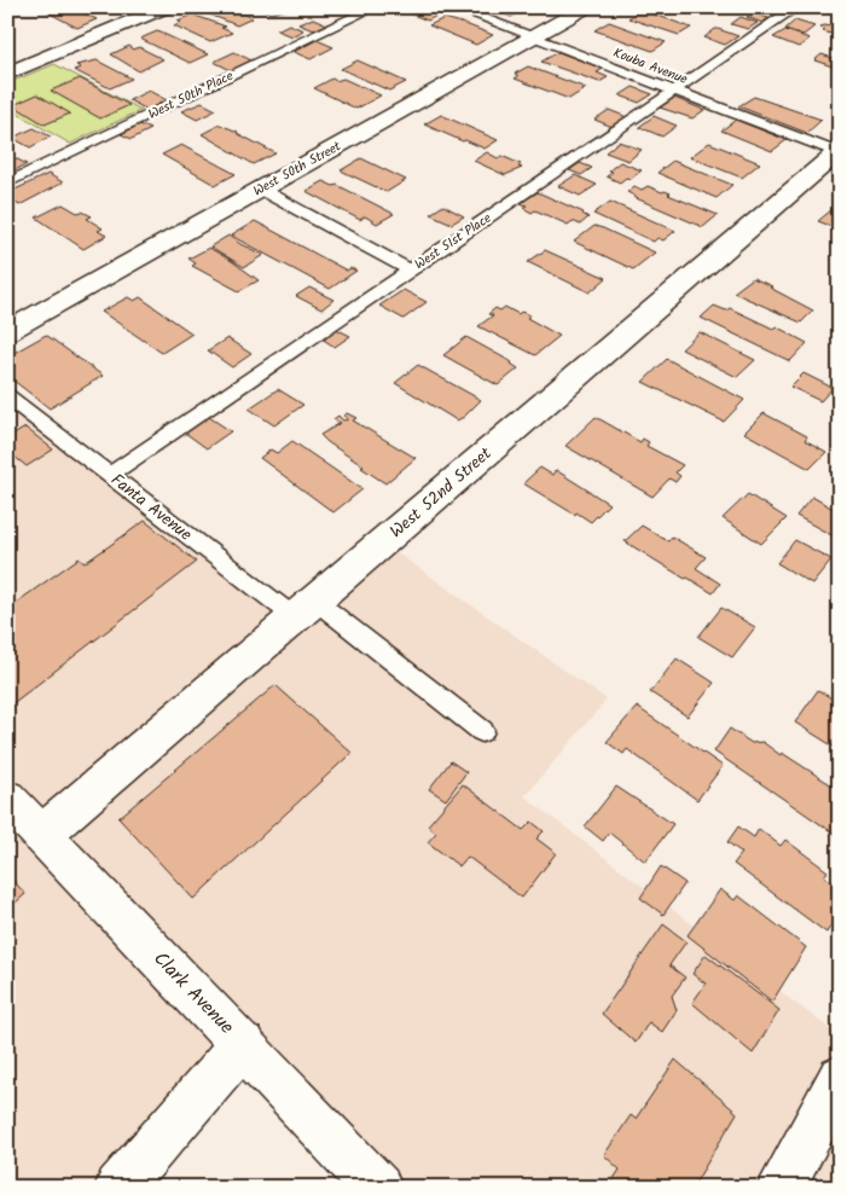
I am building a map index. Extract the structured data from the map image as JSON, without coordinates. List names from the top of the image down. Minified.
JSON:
{"streets":{"street":["West 50th Street","West 52nd Street","Clark Avenue"],"lane":["Kouba Avenue","West 50th Place","West 51st Place","Fanta Avenue"]},"crossings":[["Kouba Avenue","West 50th Street"],["Kouba Avenue","West 51st Place"],["Kouba Avenue","West 52nd Street"],["West 51st Place","Fanta Avenue"],["West 52nd Street","Fanta Avenue"],["West 52nd Street","Clark Avenue"]]}
